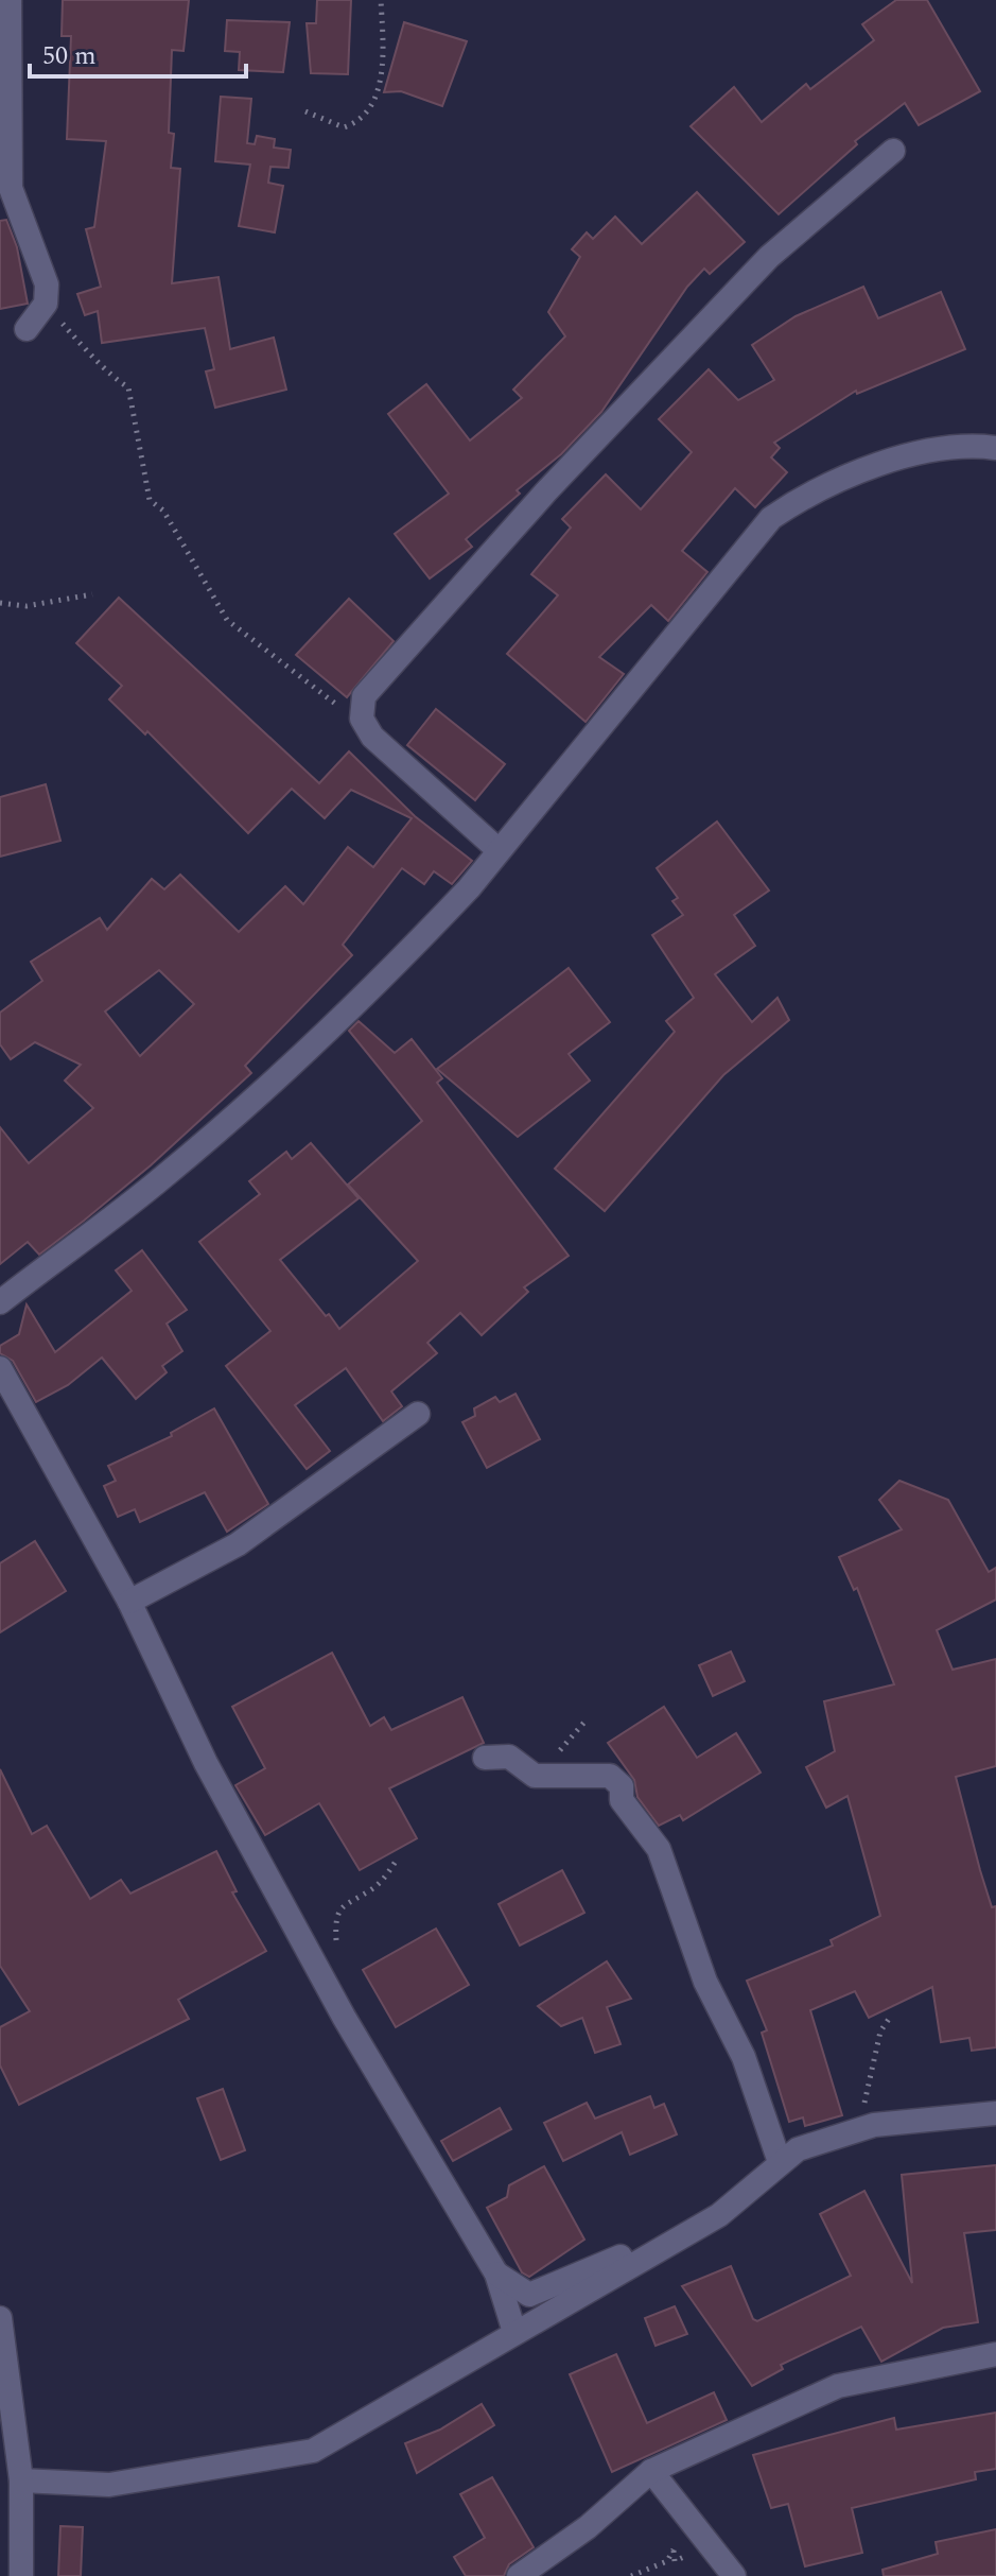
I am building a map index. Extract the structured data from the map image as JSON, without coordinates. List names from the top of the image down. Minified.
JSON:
{"scale_bar":"50 m"}
